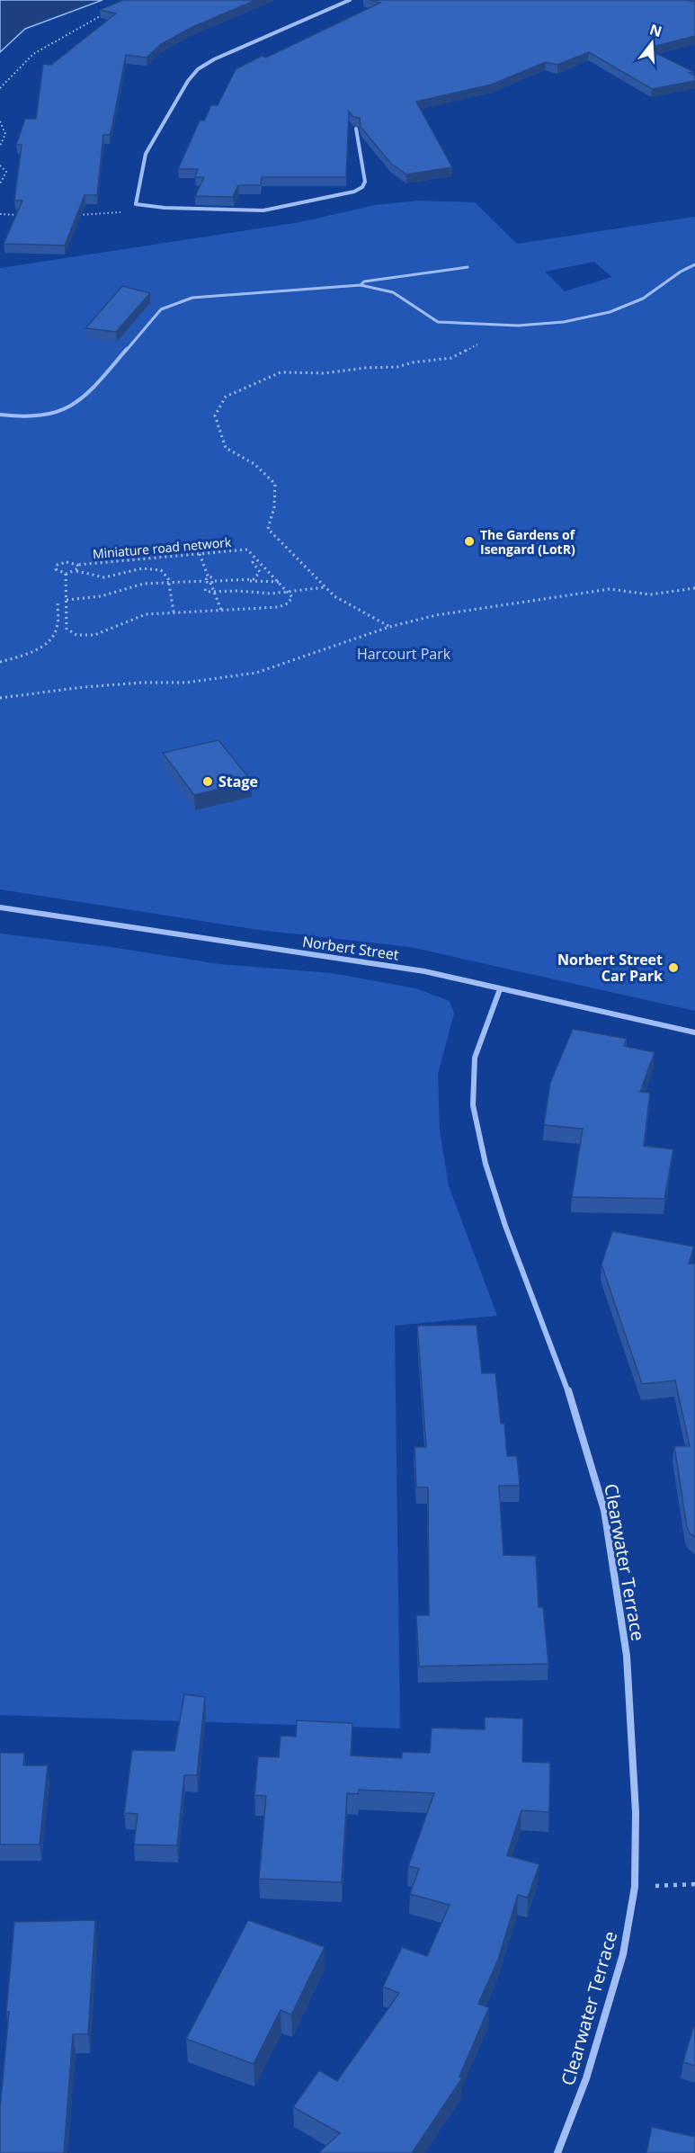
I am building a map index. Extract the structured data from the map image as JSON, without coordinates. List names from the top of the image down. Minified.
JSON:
{"streets":{"street":["Norbert Street","Clearwater Terrace"],"path":["Miniature road network"]},"crossings":[["Norbert Street","Clearwater Terrace"]],"parks":["Harcourt Park"],"places":["The Gardens of Isengard (LotR)","Stage","Norbert Street Car Park"],"north":"top"}
